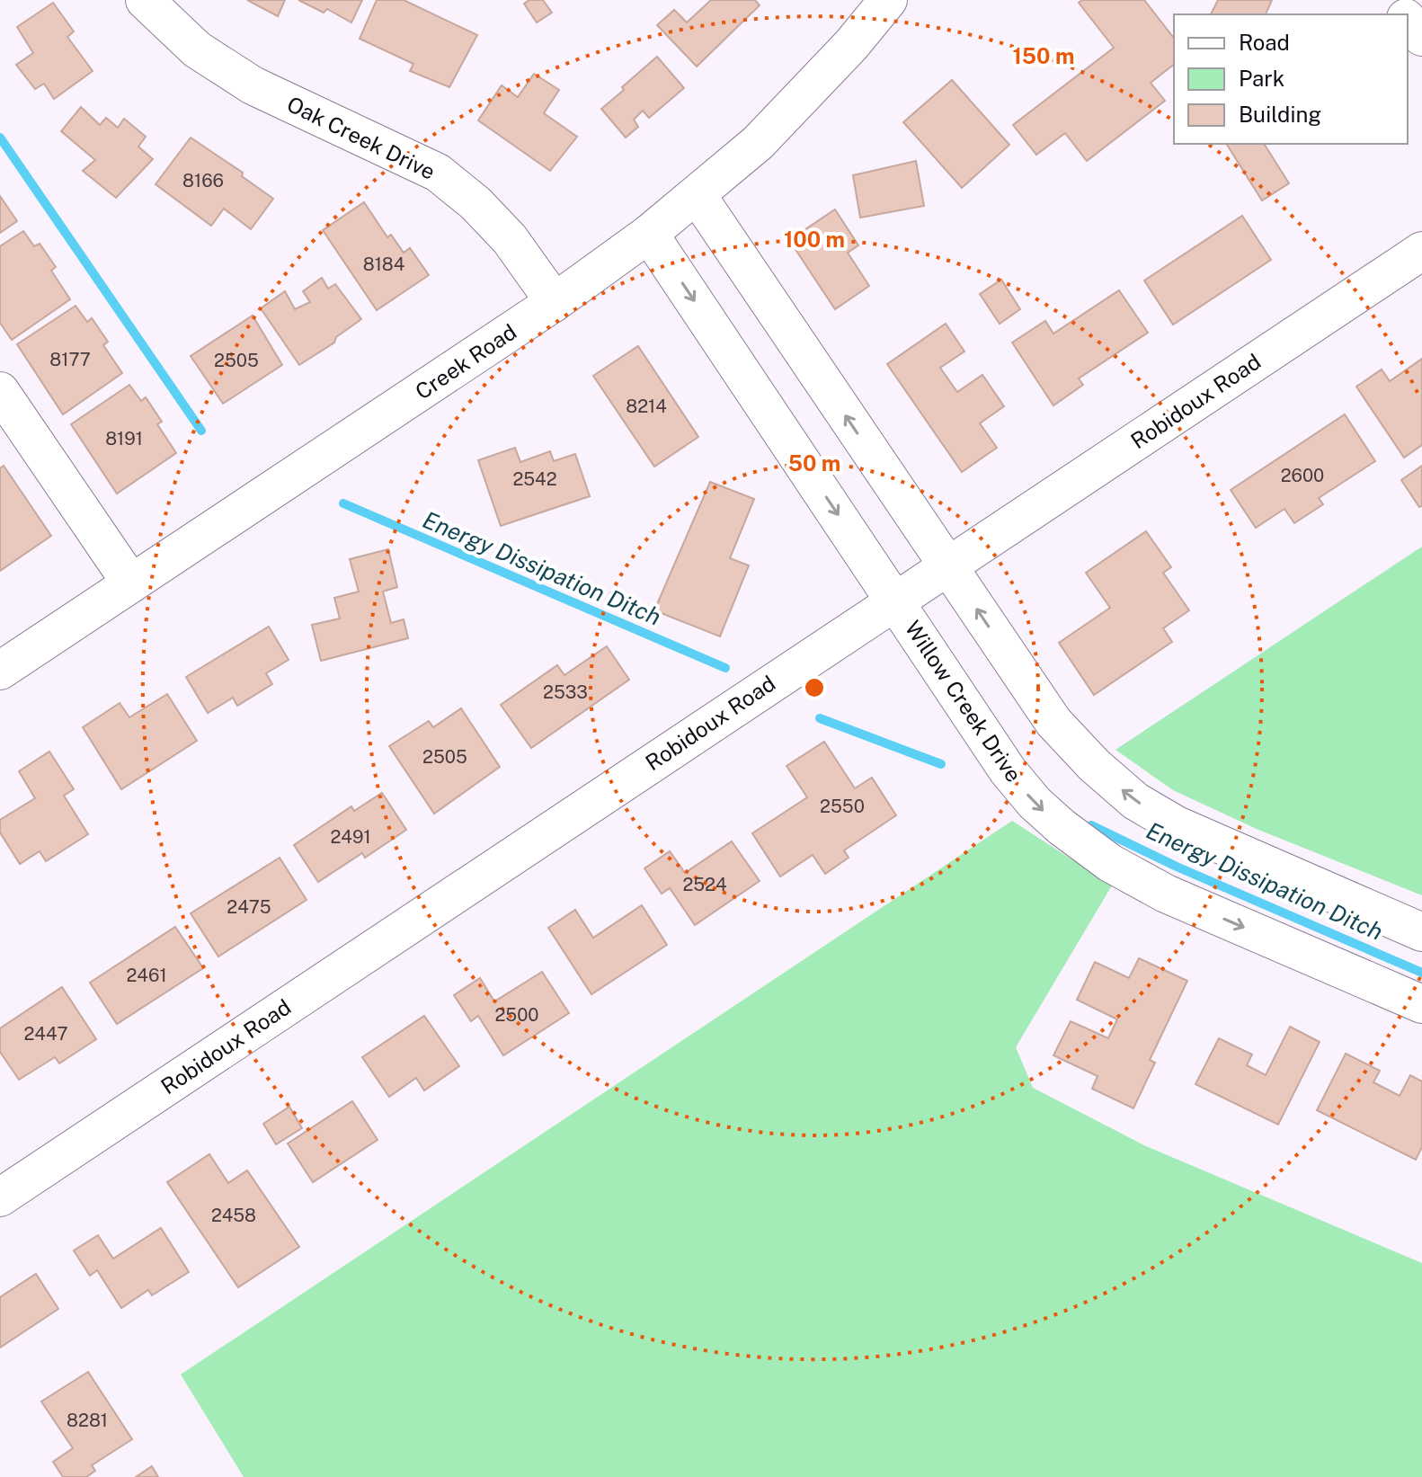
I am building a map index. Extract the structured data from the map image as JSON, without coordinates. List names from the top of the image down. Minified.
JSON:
{"streets":{"street":["Oak Creek Drive","Creek Road","Robidoux Road","Willow Creek Drive"]},"crossings":[["Oak Creek Drive","Creek Road"],["Creek Road","Willow Creek Drive"],["Robidoux Road","Willow Creek Drive"]],"water":["Energy Dissipation Ditch"],"house_numbers":["8166","8184","8177","2505","8214","8191","2600","2542","2533","2505","2550","2491","2524","2475","2461","2500","2447","2458","8281"],"legend":["Road","Park","Building"],"rings":["150 m","100 m","50 m"]}
